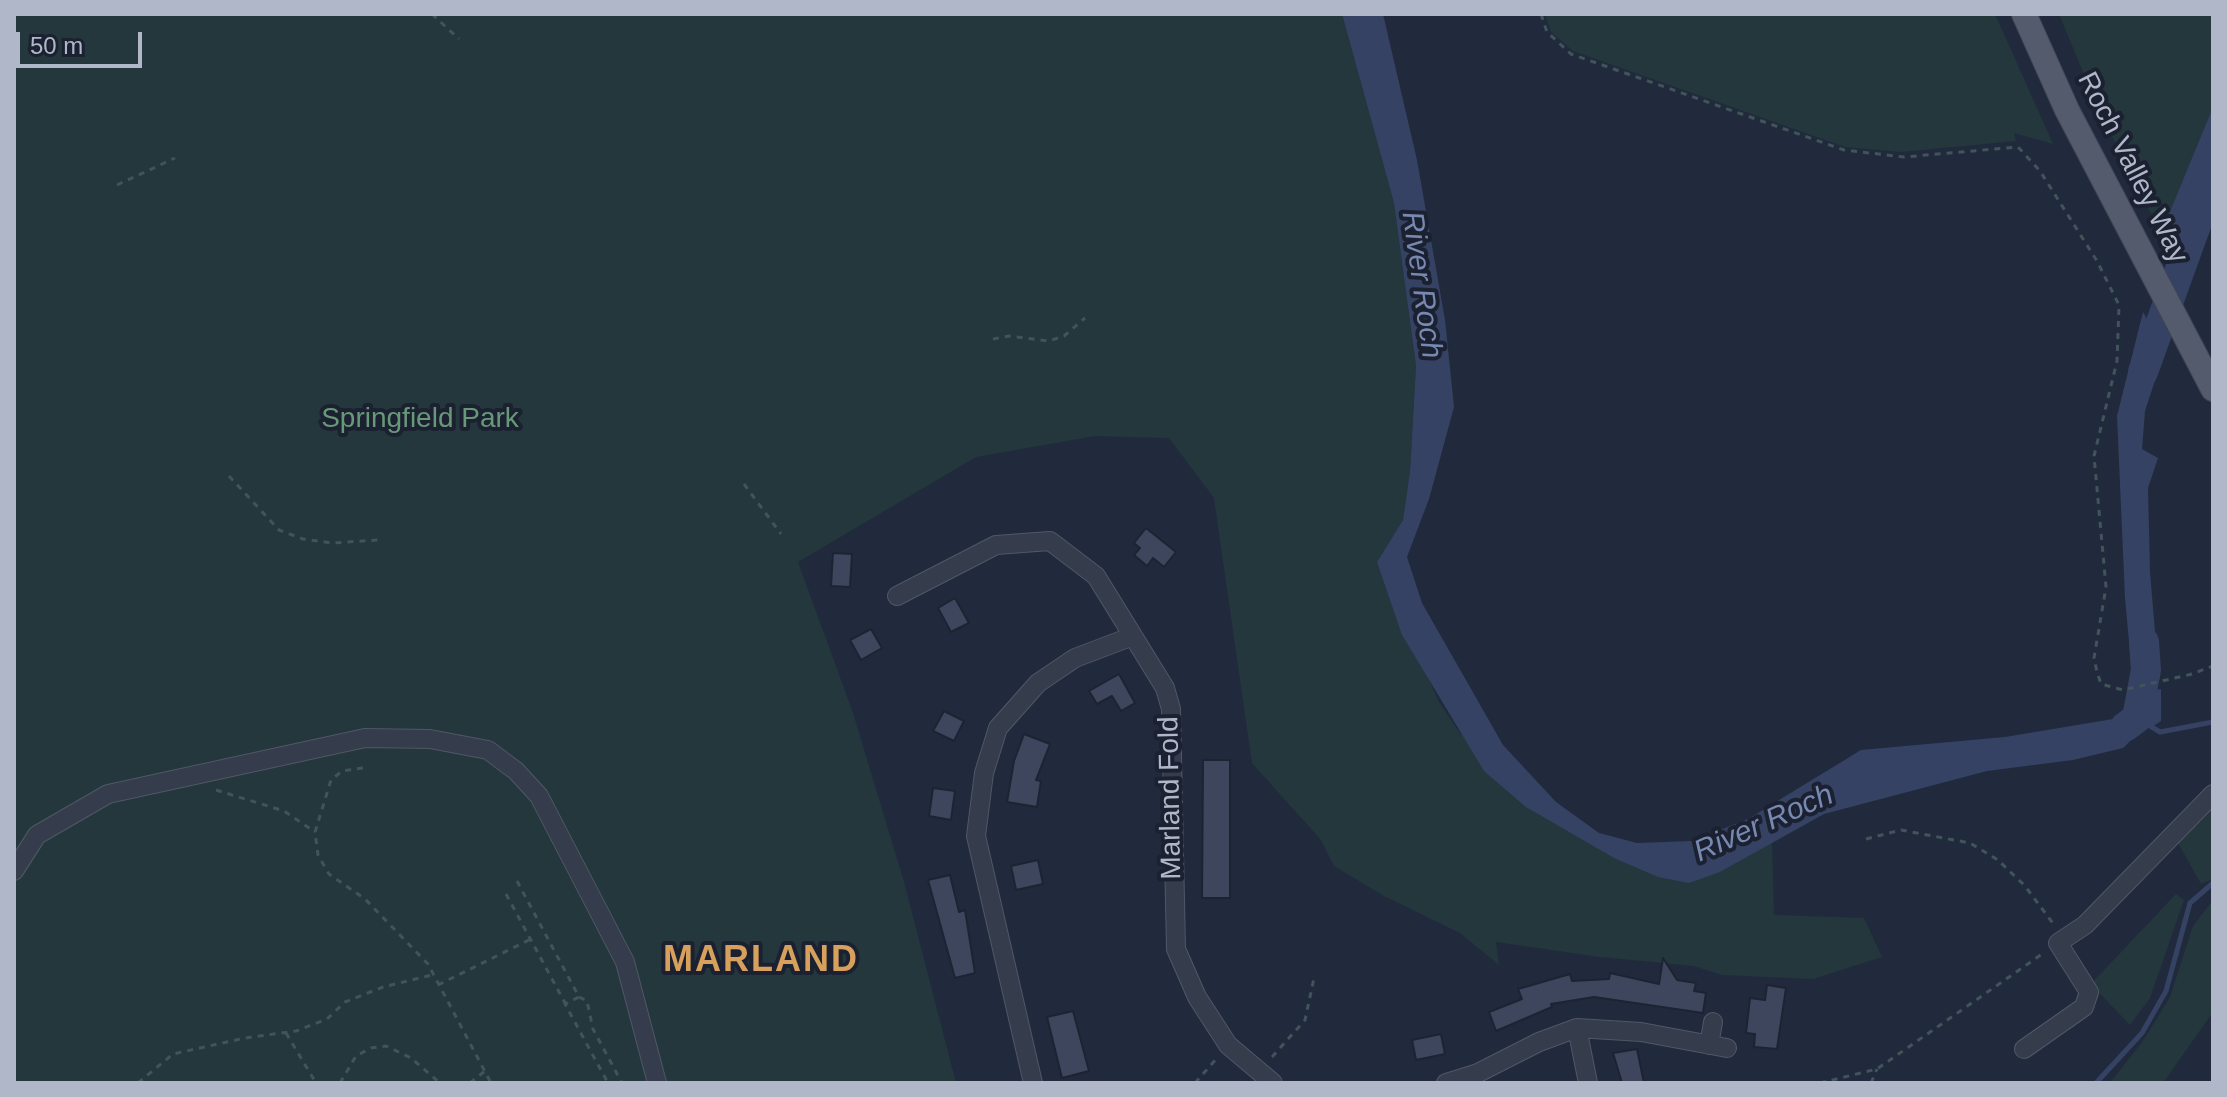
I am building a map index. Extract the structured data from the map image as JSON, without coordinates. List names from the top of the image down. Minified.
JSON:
{"streets":{"main road":["Roch Valley Way"],"street":["Marland Fold"]},"districts":["MARLAND"],"water":["River Roch"],"parks":["Springfield Park"],"scale_bar":"50 m"}
